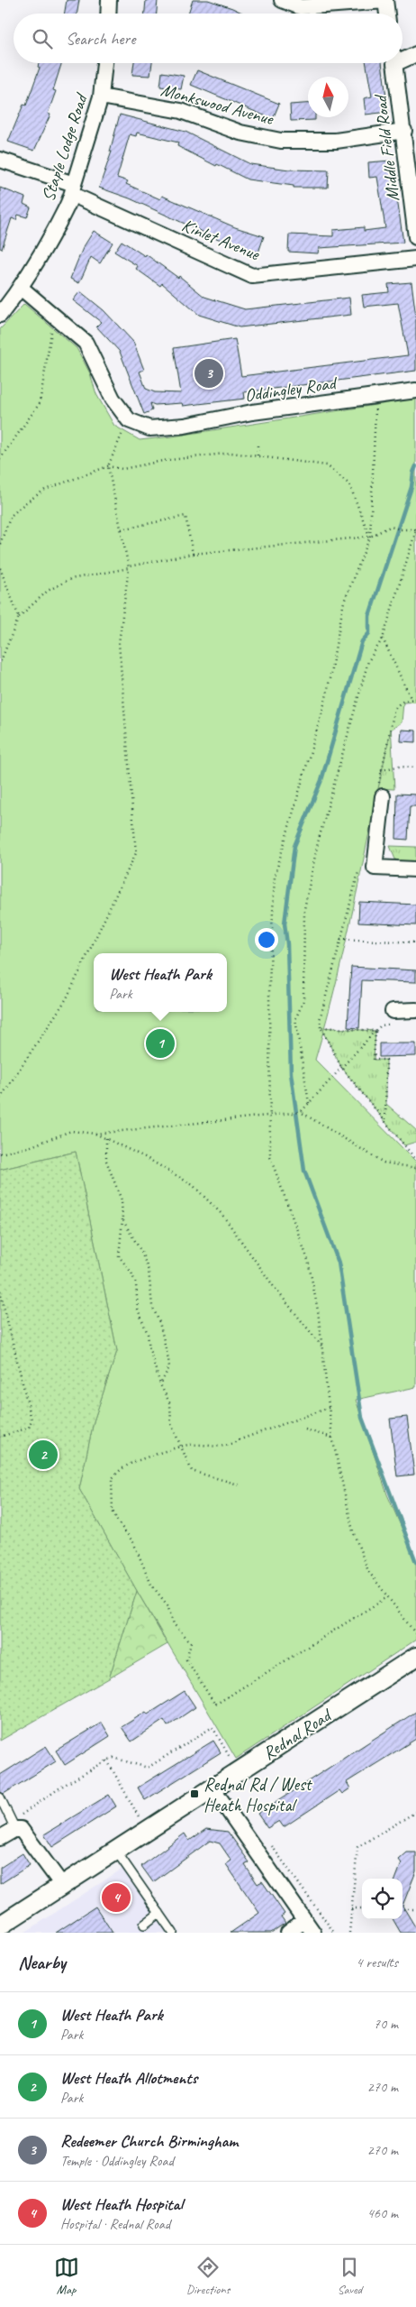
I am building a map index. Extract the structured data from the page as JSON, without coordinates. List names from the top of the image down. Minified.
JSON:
{"streets":{"street":["Monkswood Avenue","Staple Lodge Road","Middle Field Road","Kinlet Avenue","Oddingley Road","Rednal Road"]},"crossings":[["Monkswood Avenue","Staple Lodge Road"],["Monkswood Avenue","Middle Field Road"],["Staple Lodge Road","Kinlet Avenue"]],"places":{"transit":["Rednal Rd / West Heath Hospital"]},"north":"top","page":{"search":"Search here","pins":["3","1","2","4"],"popup":["West Heath Park","Park"],"heading":["Nearby","4 results"],"list":[{"mark":"1","name":"West Heath Park","note":"Park","value":"70 m"},{"mark":"2","name":"West Heath Allotments","note":"Park","value":"270 m"},{"mark":"3","name":"Redeemer Church Birmingham","note":"Temple · Oddingley Road","value":"270 m"},{"mark":"4","name":"West Heath Hospital","note":"Hospital · Rednal Road","value":"460 m"}],"nav":["Map","Directions","Saved"]}}
